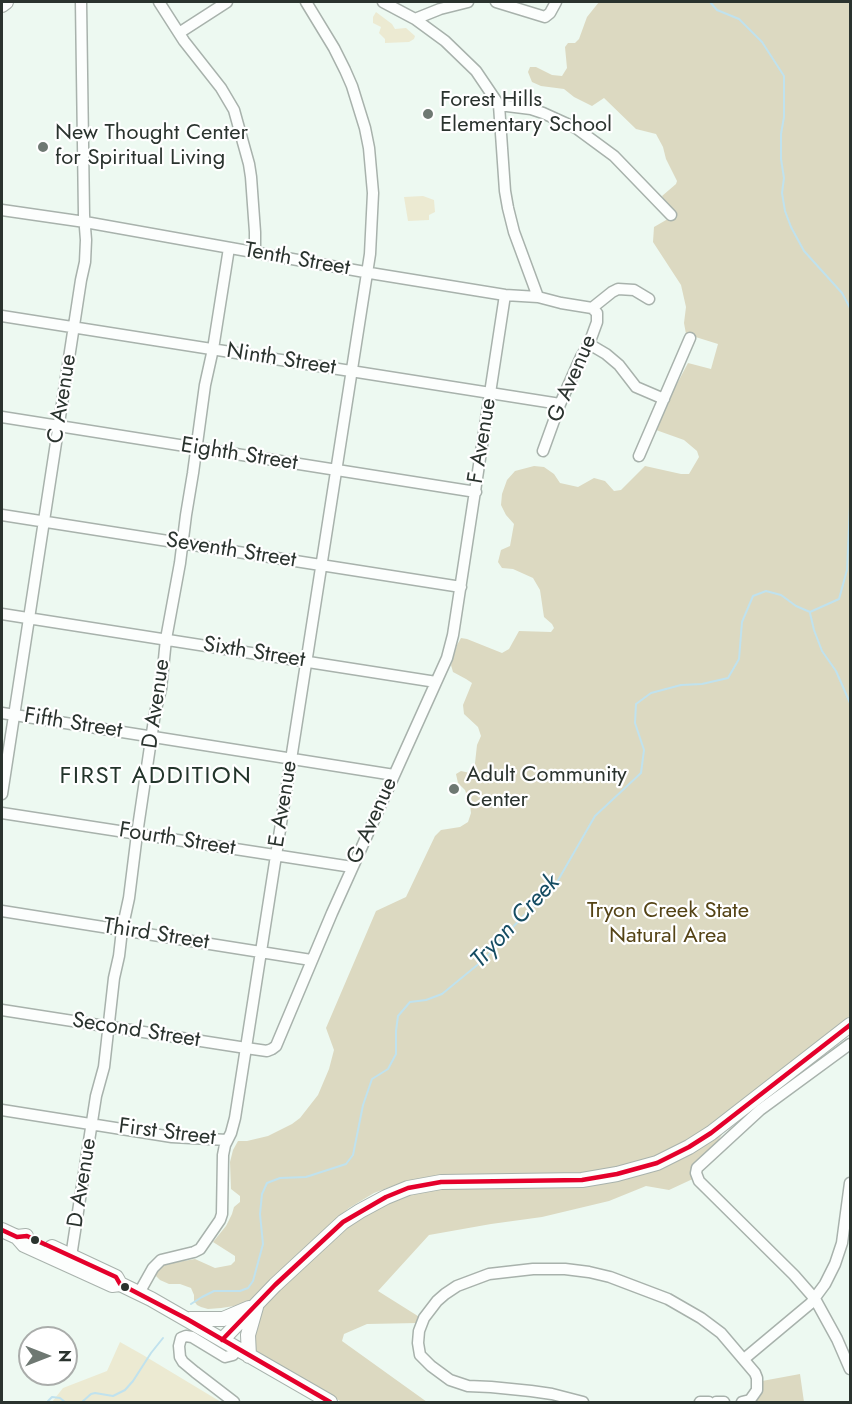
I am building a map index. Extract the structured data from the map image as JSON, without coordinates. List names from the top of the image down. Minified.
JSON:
{"streets":{"street":["Tenth Street","Ninth Street","G Avenue","C Avenue","F Avenue","Eighth Street","Seventh Street","Sixth Street","D Avenue","Fifth Street","E Avenue","Fourth Street","Third Street","Second Street","First Street"]},"crossings":[["Tenth Street","G Avenue"],["Tenth Street","C Avenue"],["Tenth Street","F Avenue"],["Tenth Street","D Avenue"],["Tenth Street","E Avenue"],["Ninth Street","G Avenue"],["Ninth Street","C Avenue"],["Ninth Street","F Avenue"],["Ninth Street","D Avenue"],["Ninth Street","E Avenue"],["G Avenue","F Avenue"],["G Avenue","Seventh Street"],["G Avenue","Sixth Street"],["G Avenue","Fifth Street"],["G Avenue","Fourth Street"],["G Avenue","Third Street"],["G Avenue","Second Street"],["C Avenue","Eighth Street"],["C Avenue","Seventh Street"],["C Avenue","Sixth Street"],["C Avenue","Fifth Street"],["F Avenue","Eighth Street"],["F Avenue","Seventh Street"],["Eighth Street","D Avenue"],["Eighth Street","E Avenue"],["Seventh Street","D Avenue"],["Seventh Street","E Avenue"],["Sixth Street","D Avenue"],["Sixth Street","E Avenue"],["D Avenue","Fifth Street"],["D Avenue","Fourth Street"],["D Avenue","Third Street"],["D Avenue","Second Street"],["D Avenue","First Street"],["Fifth Street","E Avenue"],["E Avenue","Fourth Street"],["E Avenue","Third Street"],["E Avenue","Second Street"],["E Avenue","First Street"]],"districts":["FIRST ADDITION"],"water":["Tryon Creek"],"parks":["Tryon Creek State Natural Area"],"places":["Forest Hills Elementary School","New Thought Center for Spiritual Living","Adult Community Center"],"north":"right"}
